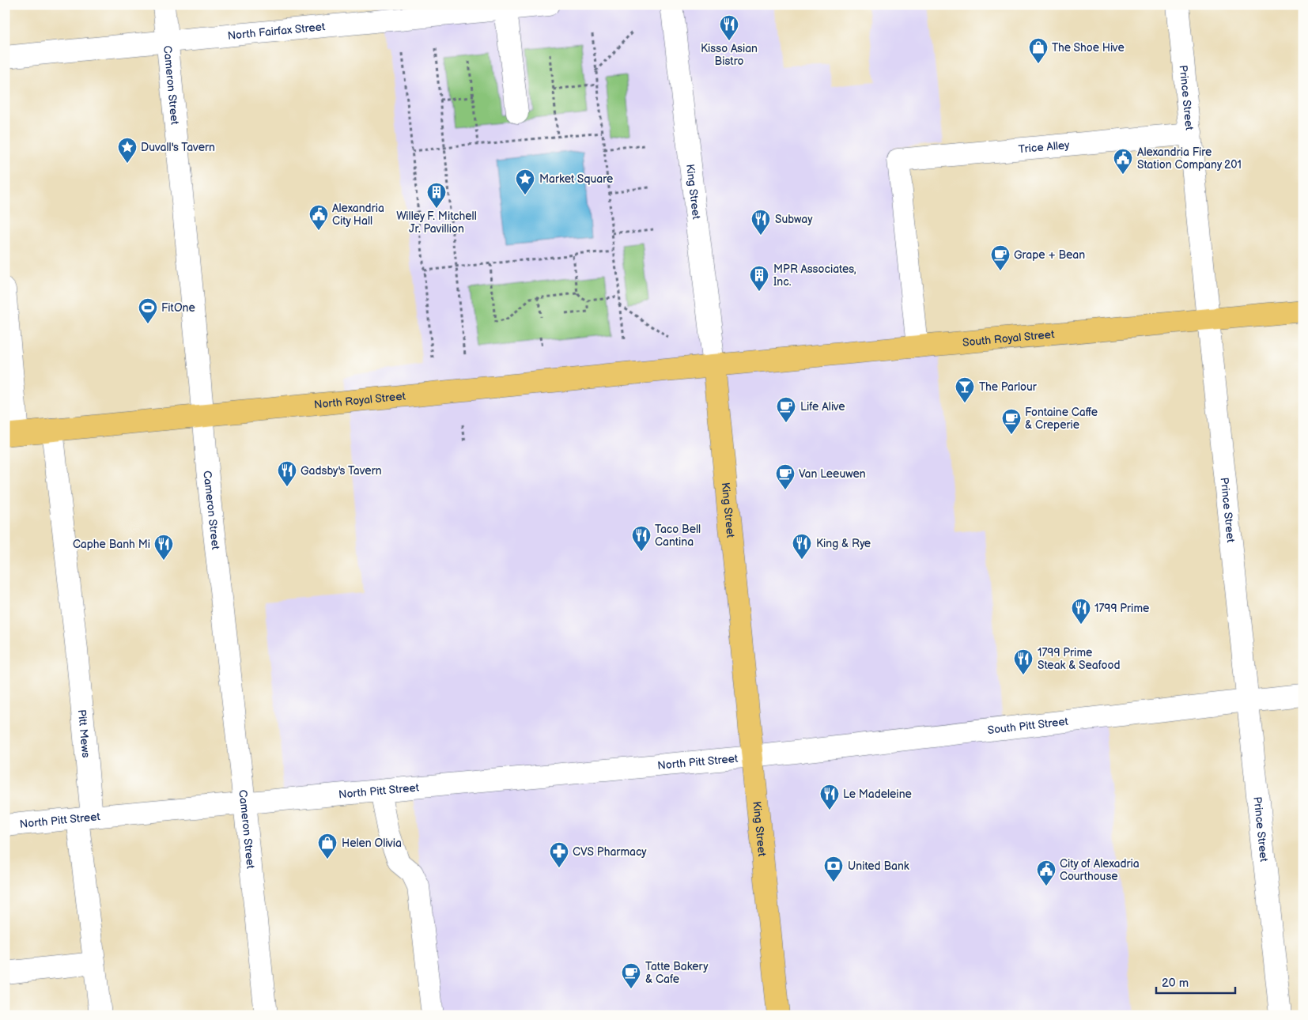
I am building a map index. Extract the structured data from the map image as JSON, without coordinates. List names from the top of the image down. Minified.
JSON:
{"streets":{"main road":["King Street","South Royal Street","North Royal Street"],"street":["North Fairfax Street","Cameron Street","Prince Street","Trice Alley","South Pitt Street","Pitt Mews","North Pitt Street"]},"crossings":[["North Fairfax Street","Cameron Street"],["Cameron Street","North Royal Street"],["Cameron Street","North Pitt Street"],["Prince Street","Trice Alley"],["Prince Street","South Royal Street"],["Prince Street","South Pitt Street"],["Trice Alley","South Royal Street"],["King Street","South Royal Street"],["King Street","North Royal Street"],["King Street","South Pitt Street"],["King Street","North Pitt Street"],["South Royal Street","North Royal Street"],["North Royal Street","Pitt Mews"],["South Pitt Street","North Pitt Street"],["Pitt Mews","North Pitt Street"]],"places":{"restaurant":["Kisso Asian Bistro","Subway","Gadsby's Tavern","Taco Bell Cantina","King & Rye","Caphe Banh Mi","1799 Prime","1799 Prime Steak & Seafood","Le Madeleine"],"shop":["The Shoe Hive","Helen Olivia"],"place":["Duvall's Tavern","Market Square"],"public building":["Alexandria Fire Station Company 201","Alexandria City Hall","City of Alexadria Courthouse"],"building":["Willey F. Mitchell Jr. Pavillion","MPR Associates, Inc."],"cafe":["Grape + Bean","Life Alive","Fontaine Caffe & Creperie","Van Leeuwen","Tatte Bakery & Cafe"],"sports":["FitOne"],"bar":["The Parlour"],"pharmacy":["CVS Pharmacy"],"bank":["United Bank"]},"scale_bar":"20 m"}
